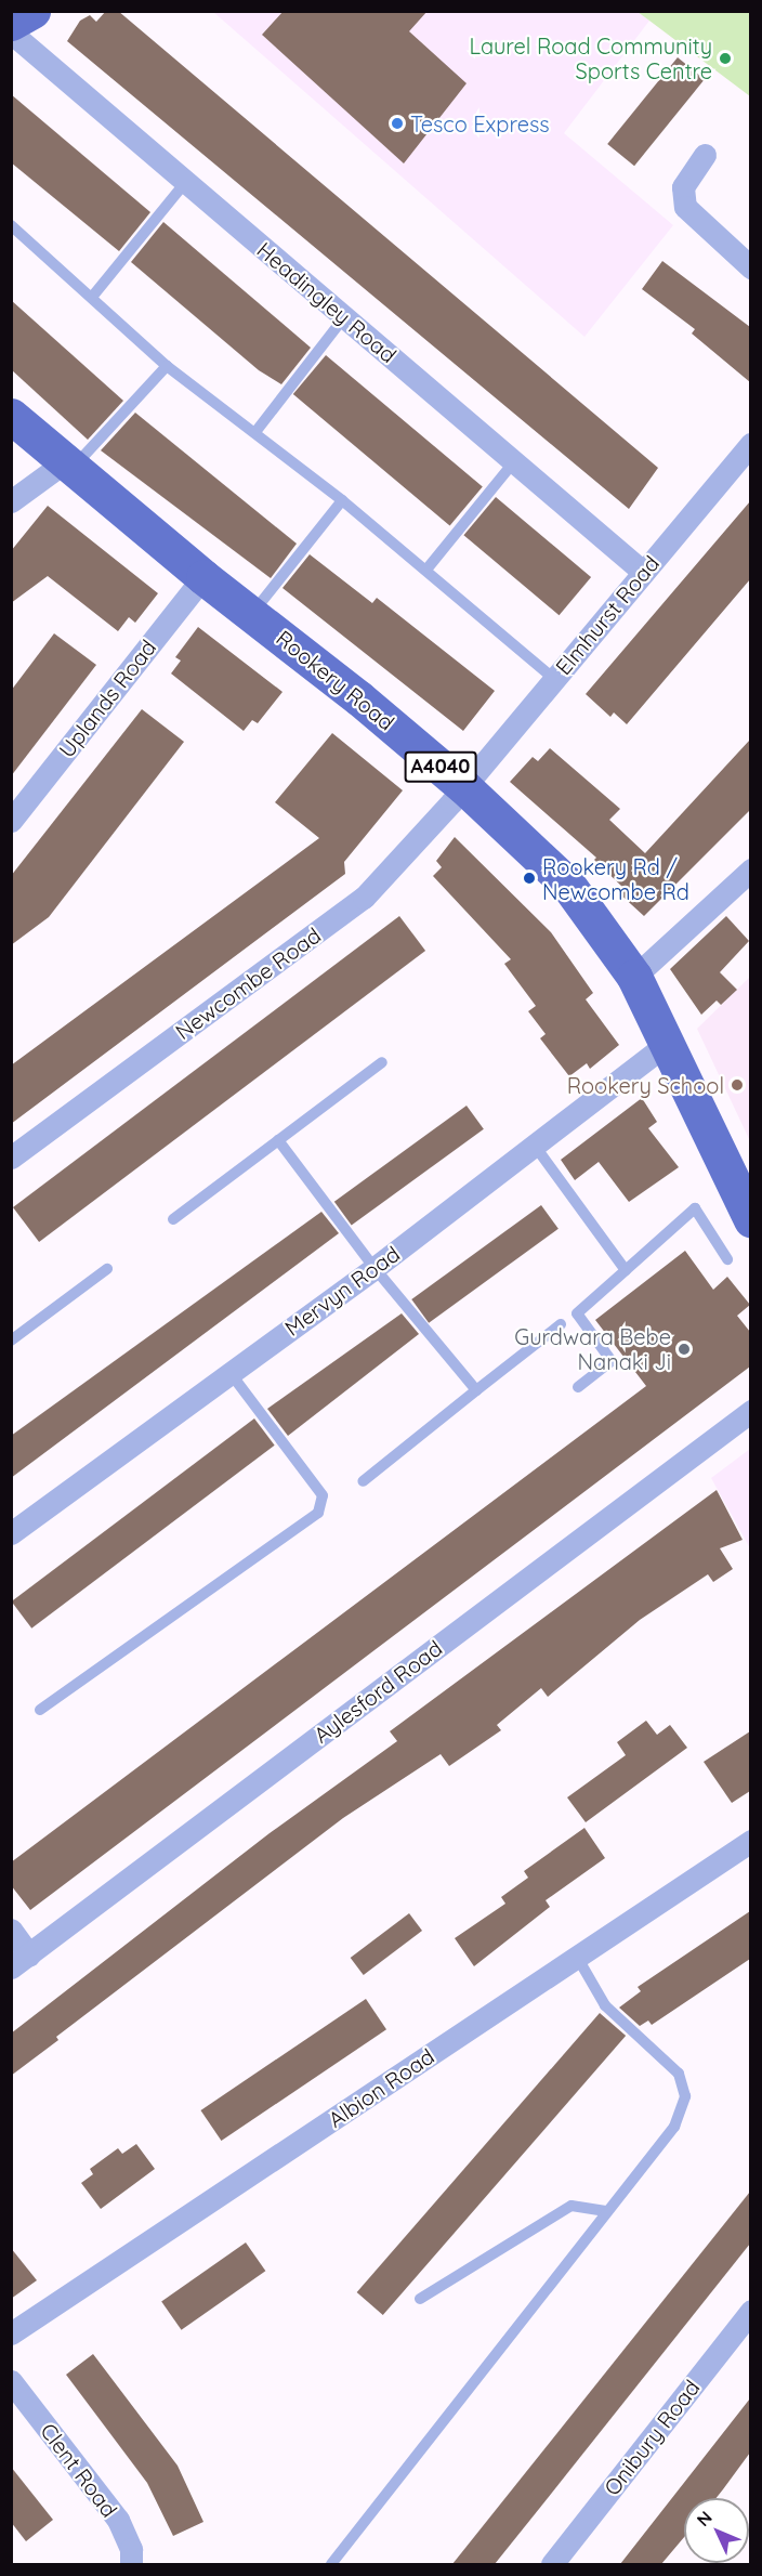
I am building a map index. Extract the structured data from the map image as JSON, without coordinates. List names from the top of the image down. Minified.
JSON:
{"streets":{"main road":["Rookery Road","A4040"],"street":["Headingley Road","Elmhurst Road","Uplands Road","Newcombe Road","Mervyn Road","Aylesford Road","Albion Road","Onibury Road","Clent Road"]},"crossings":[["Headingley Road","Elmhurst Road"],["Elmhurst Road","Rookery Road"],["Elmhurst Road","Newcombe Road"],["Rookery Road","Uplands Road"],["Rookery Road","Newcombe Road"],["Rookery Road","Mervyn Road"]],"places":["Laurel Road Community Sports Centre","Tesco Express","Rookery Rd / Newcombe Rd","Rookery School","Gurdwara Bebe Nanaki Ji"],"north":"top left"}
